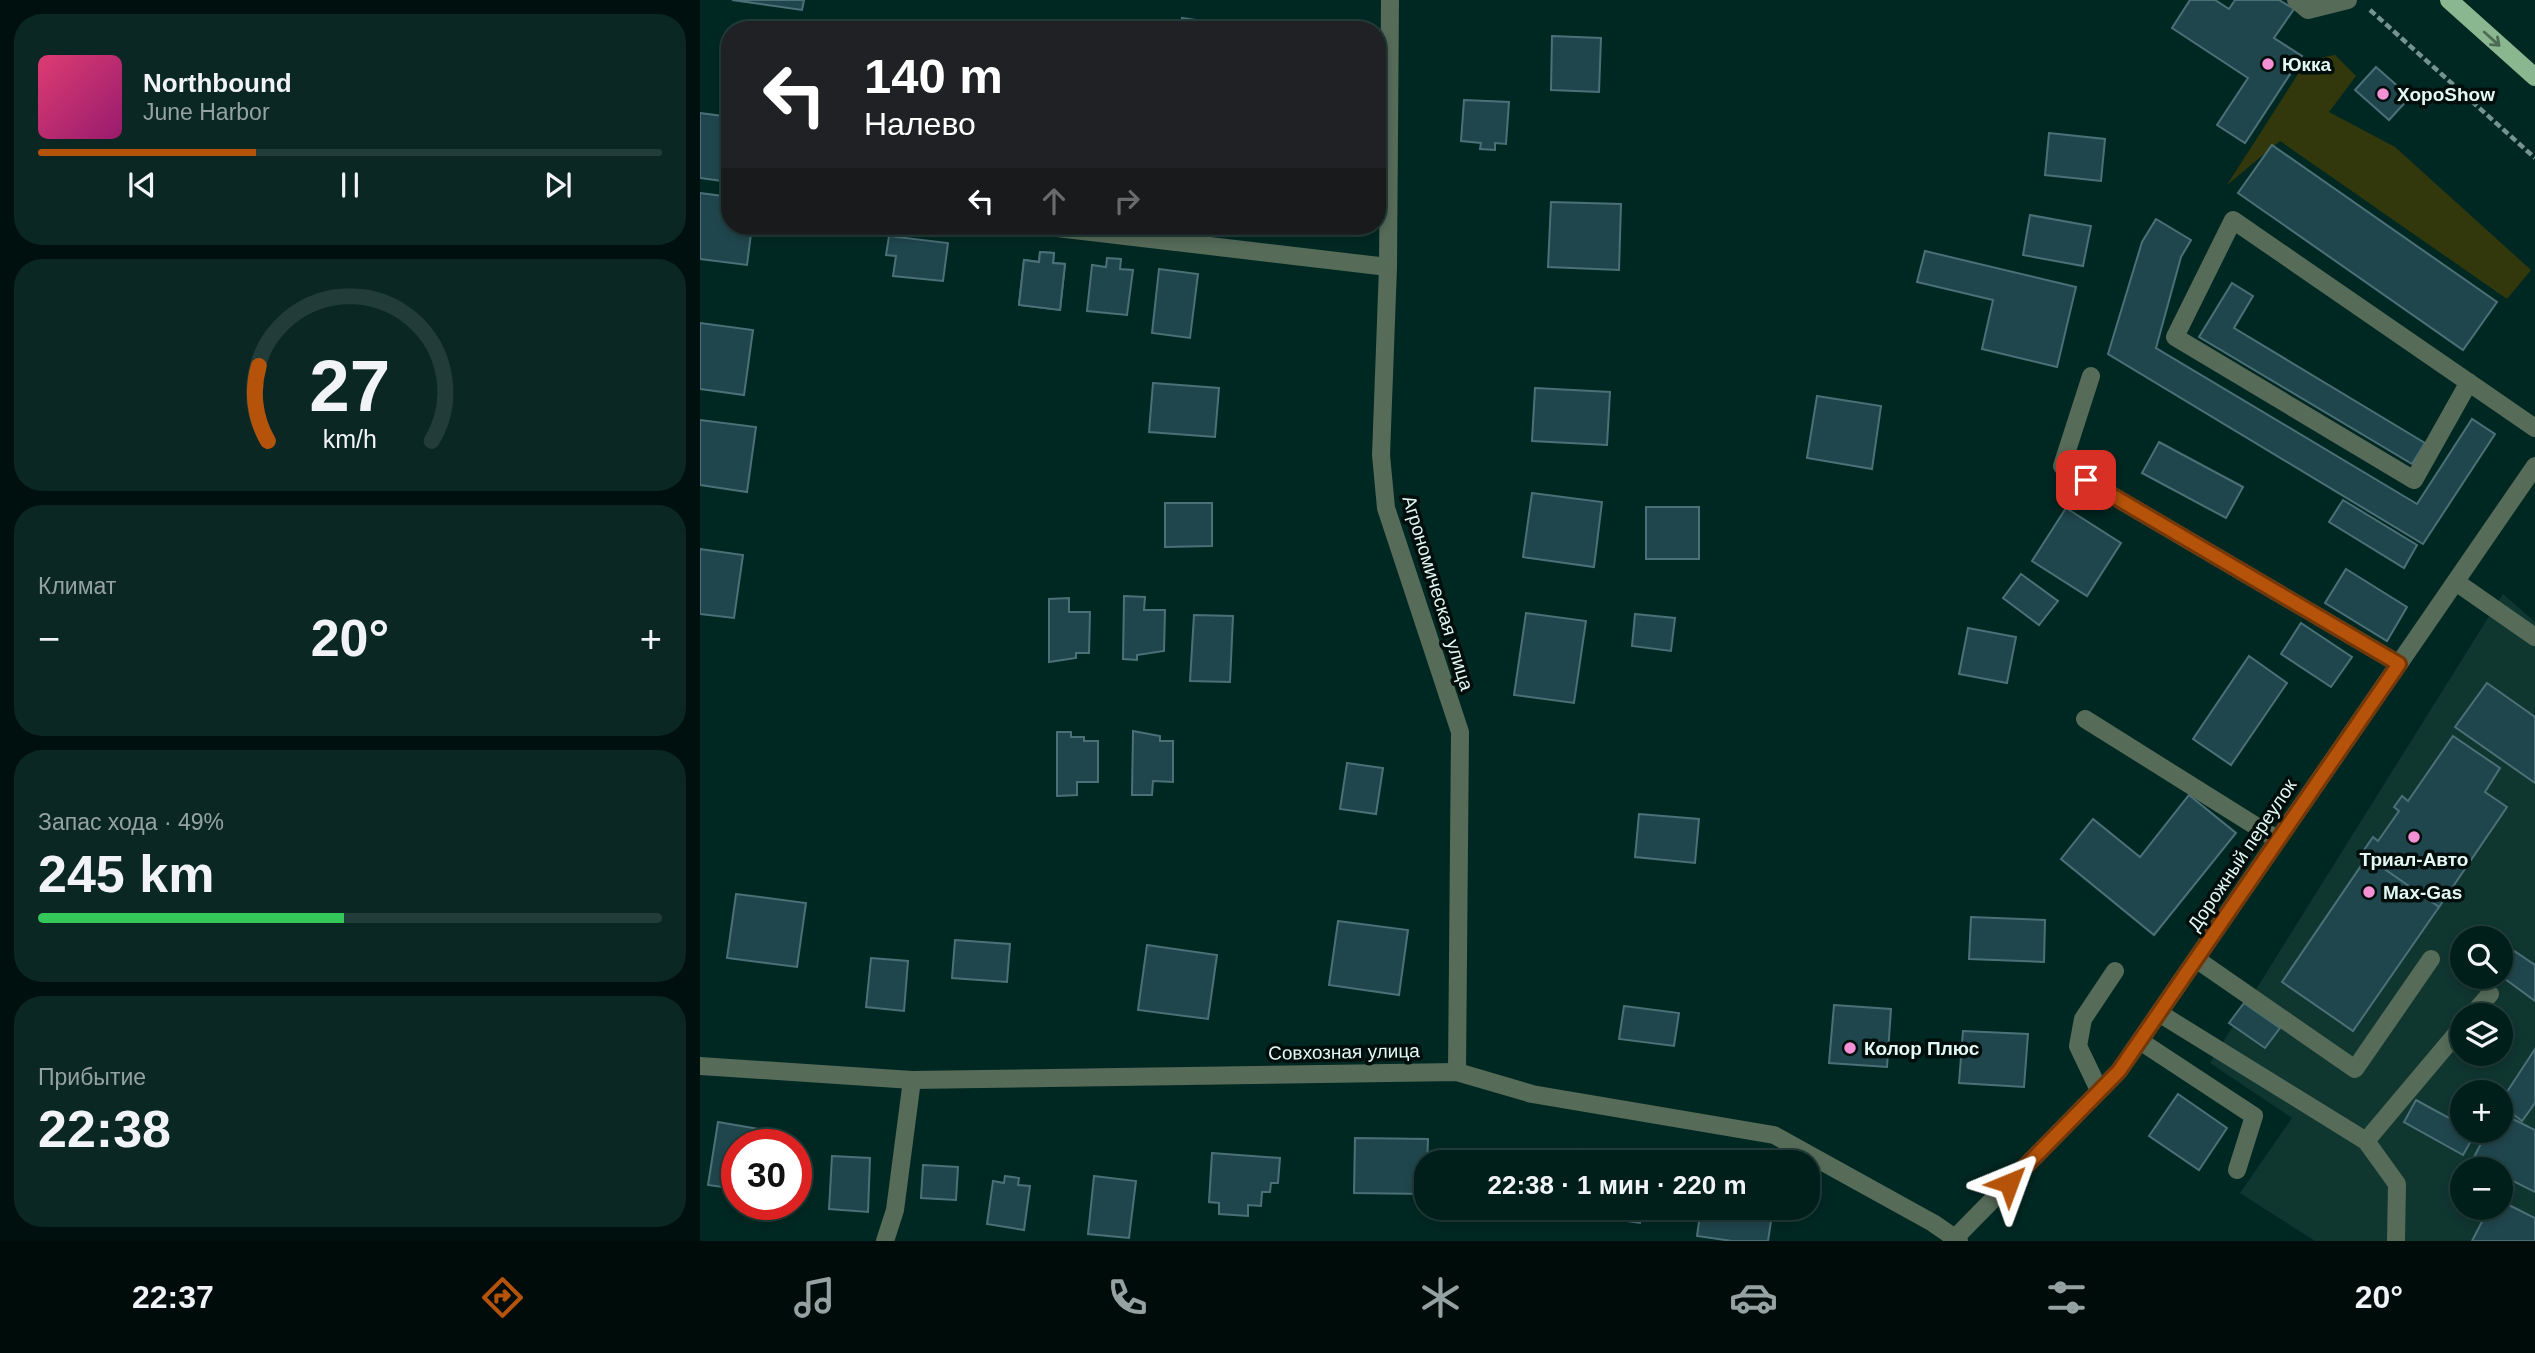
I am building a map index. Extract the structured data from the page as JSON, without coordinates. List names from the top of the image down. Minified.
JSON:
{"streets":{"street":["Агрономическая улица","Дорожный переулок","Совхозная улица"]},"crossings":[["Агрономическая улица","Совхозная улица"],["Дорожный переулок","Совхозная улица"]],"places":["Юкка","ХороShow","Триал-Авто","Max-Gas","Колор Плюс"],"page":{"turn":["140 m","Налево"],"song":["Northbound","June Harbor"],"tile":["Климат",["Запас хода · 49%","245 km"],["Прибытие","22:38"]],"heat":["−","20°","+"],"map_buttons":["+","−"],"limit":"30","trip":"22:38 · 1 мин · 220 m","tabs":["22:37","20°"],"gauge":["27","km/h"]}}
